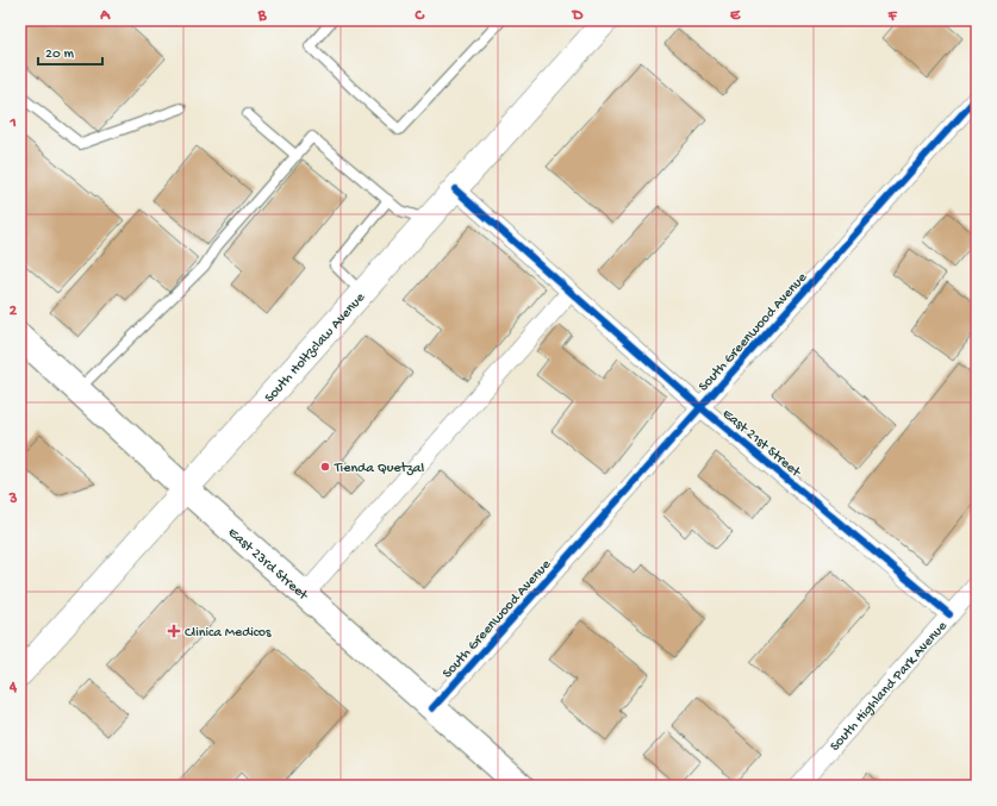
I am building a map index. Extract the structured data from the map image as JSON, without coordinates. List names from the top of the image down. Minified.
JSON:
{"streets":{"main road":["South Holtzclaw Avenue","East 23rd Street"],"street":["South Greenwood Avenue","East 21st Street","South Highland Park Avenue"]},"crossings":[["South Greenwood Avenue","East 21st Street"],["South Greenwood Avenue","East 23rd Street"],["South Holtzclaw Avenue","East 21st Street"],["South Holtzclaw Avenue","East 23rd Street"],["East 21st Street","South Highland Park Avenue"]],"places":{"other":["Tienda Quetzal"],"health":["Clinica Medicos"]},"scale_bar":"20 m","grid":{"columns":["A","B","C","D","E","F"],"rows":["1","2","3","4"]}}
